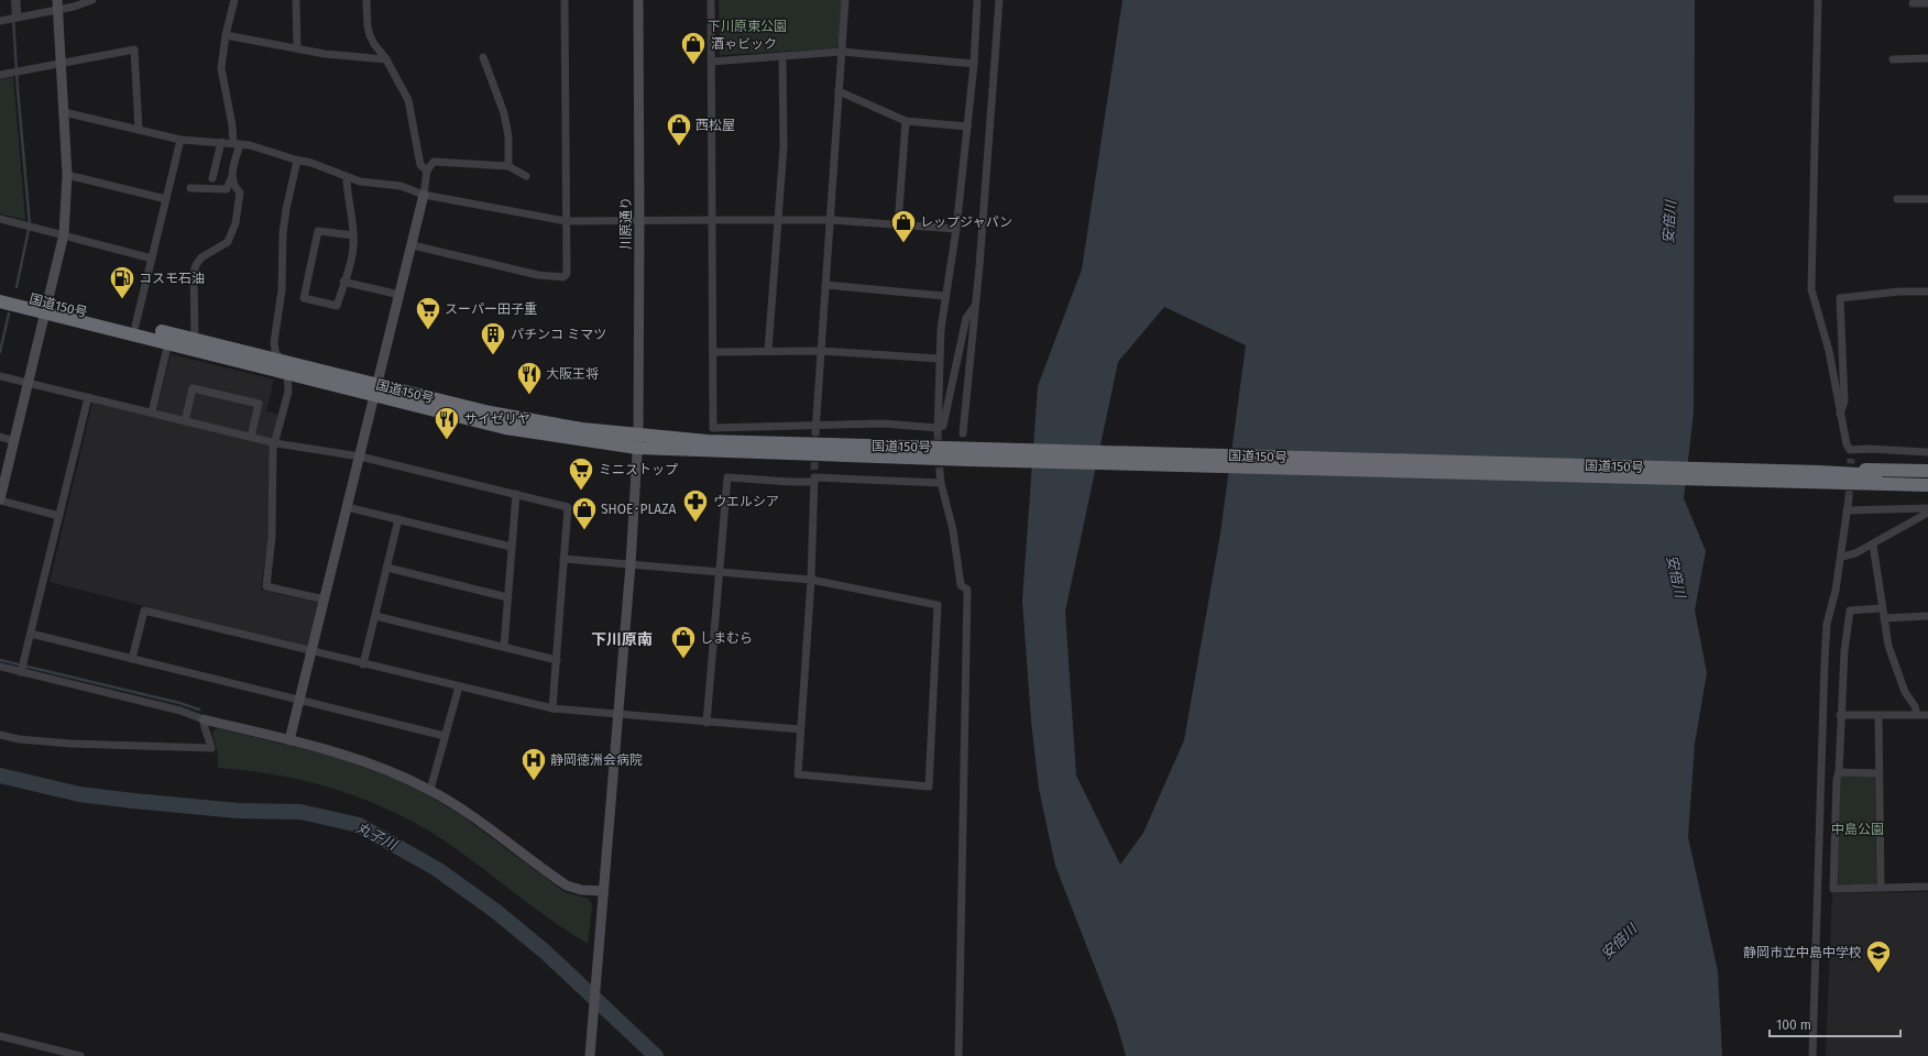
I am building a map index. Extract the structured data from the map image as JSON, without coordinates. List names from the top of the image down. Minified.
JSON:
{"streets":{"highway":["国道150号"],"street":["川原通り"]},"crossings":[["川原通り","国道150号"]],"districts":["下川原南"],"water":["安倍川","丸子川"],"parks":["下川原東公園","中島公園"],"places":{"shop":["酒ゃビック","西松屋","レップジャパン","SHOE･PLAZA","しまむら"],"fuel station":["コスモ石油"],"supermarket":["スーパー田子重","ミニストップ"],"building":["パチンコ ミマツ"],"restaurant":["大阪王将","サイゼリヤ"],"pharmacy":["ウエルシア"],"hospital":["静岡徳洲会病院"],"school or university":["静岡市立中島中学校"]},"scale_bar":"100 m"}
